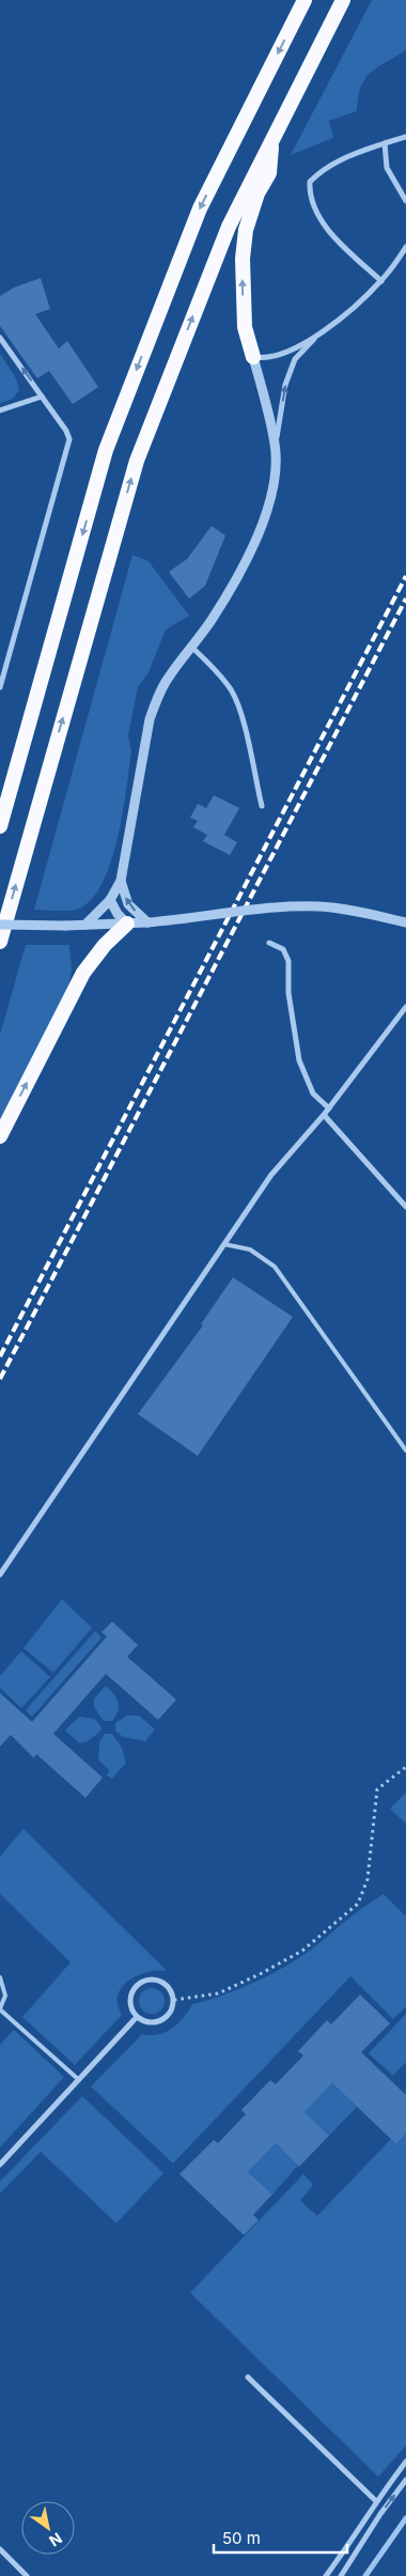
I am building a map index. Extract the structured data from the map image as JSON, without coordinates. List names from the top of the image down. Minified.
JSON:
{"scale_bar":"50 m","north":"bottom right"}
